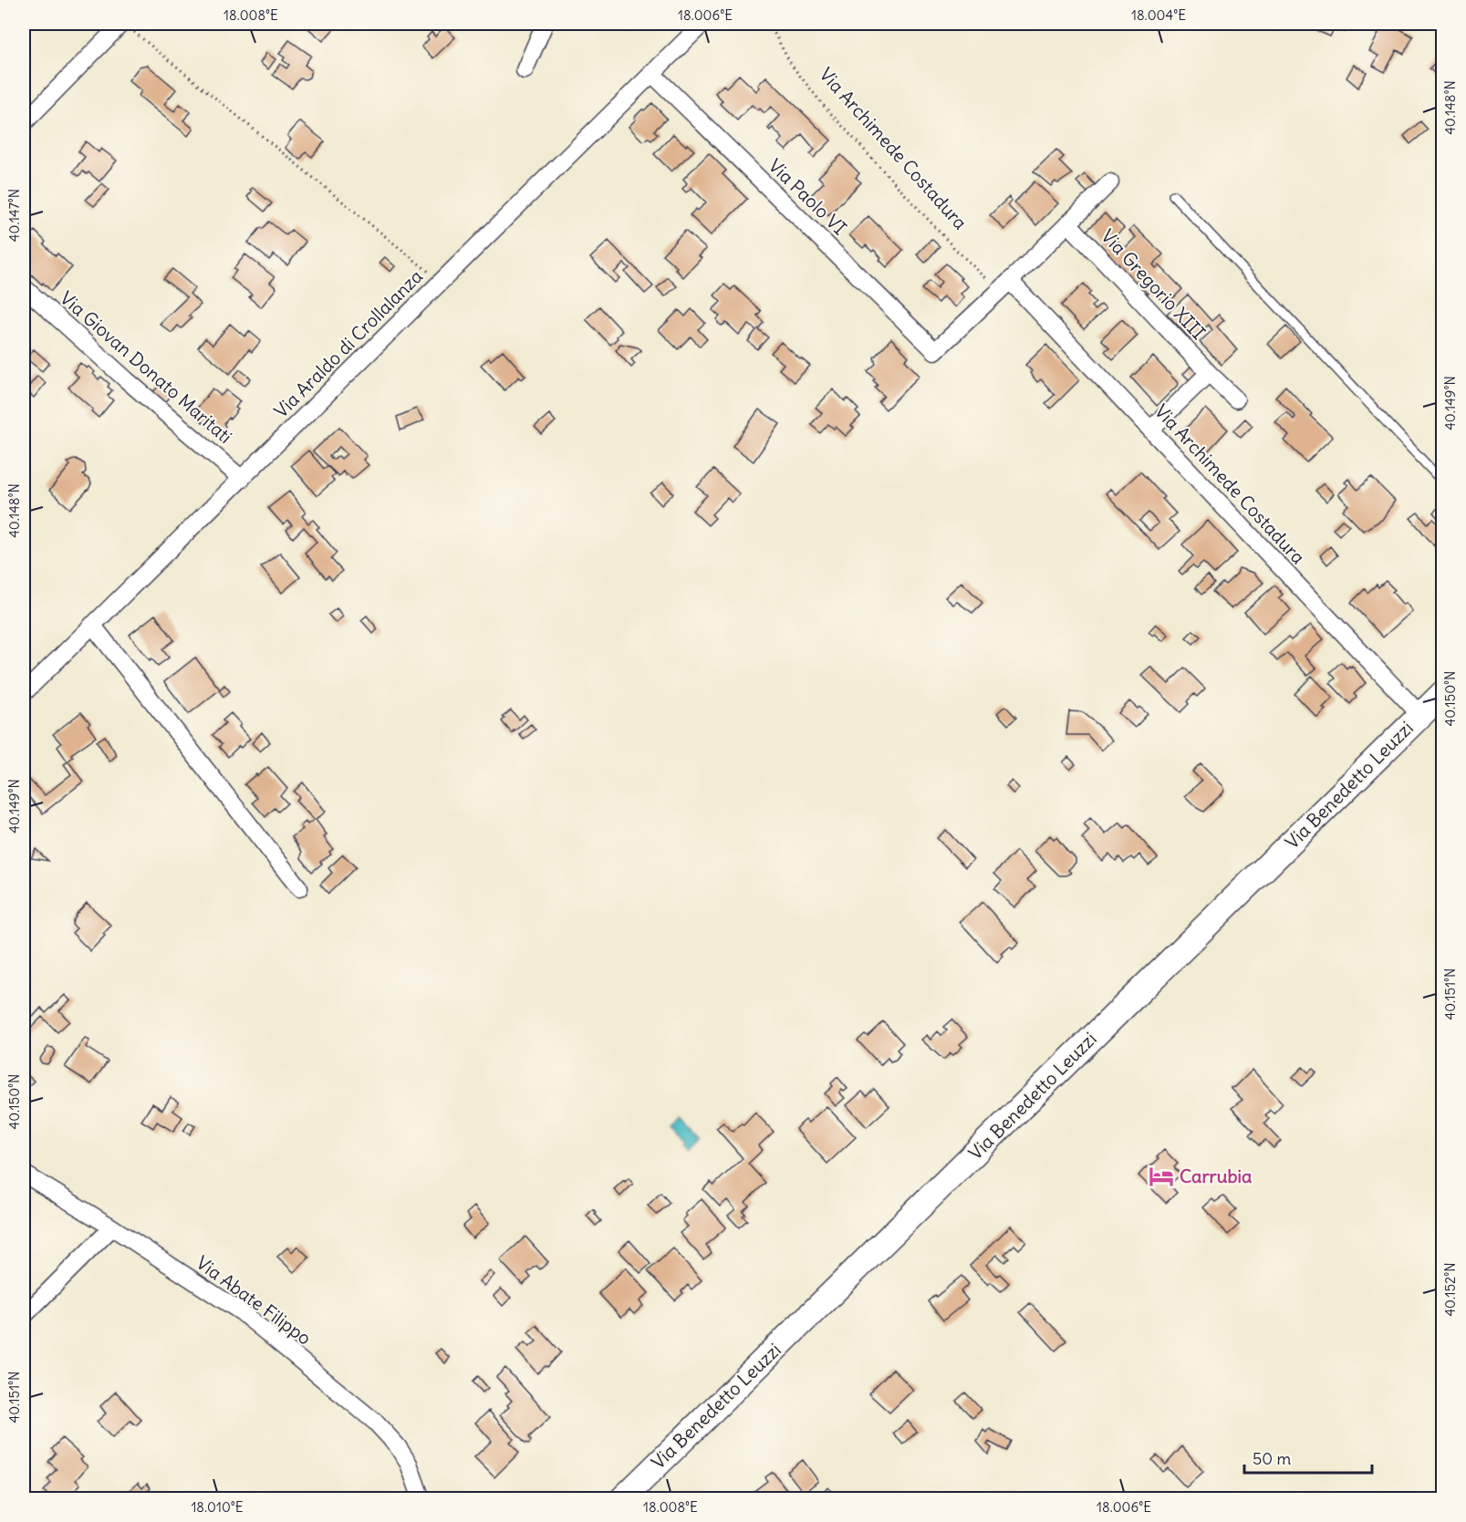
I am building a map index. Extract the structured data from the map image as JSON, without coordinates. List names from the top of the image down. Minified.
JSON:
{"streets":{"street":["Via Archimede Costadura","Via Paolo VI","Via Gregorio XIII","Via Araldo di Crollalanza","Via Giovan Donato Maritati","Via Benedetto Leuzzi","Via Abate Filippo"]},"crossings":[["Via Archimede Costadura","Via Paolo VI"],["Via Archimede Costadura","Via Benedetto Leuzzi"],["Via Paolo VI","Via Araldo di Crollalanza"],["Via Araldo di Crollalanza","Via Giovan Donato Maritati"]],"places":{"hotel":["Carrubia"]},"scale_bar":"50 m","coordinates":["18.008°E","18.006°E","18.004°E","40.148°N","40.147°N","40.149°N","40.150°N","40.151°N","40.152°N","18.010°E"]}
